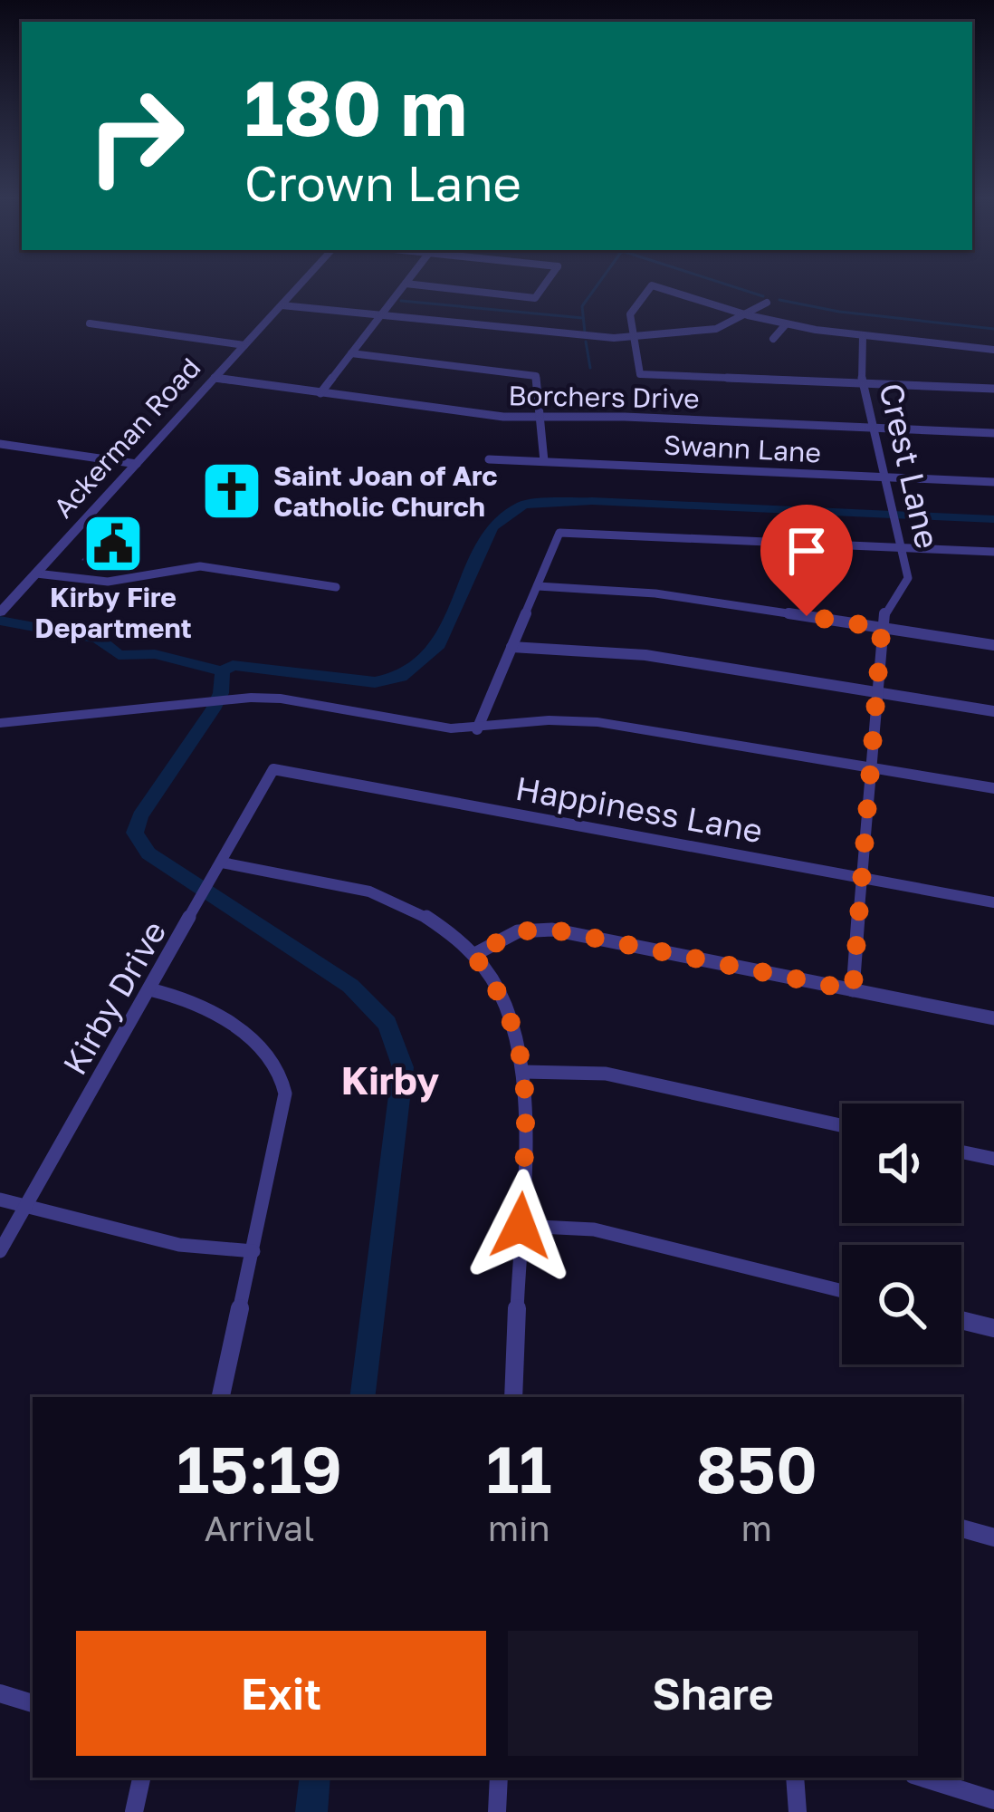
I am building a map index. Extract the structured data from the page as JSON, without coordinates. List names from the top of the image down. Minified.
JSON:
{"streets":{"street":["Borchers Drive","Ackerman Road","Swann Lane","Crest Lane","Happiness Lane","Kirby Drive"]},"crossings":[["Borchers Drive","Ackerman Road"],["Borchers Drive","Crest Lane"],["Swann Lane","Crest Lane"],["Crest Lane","Happiness Lane"],["Happiness Lane","Kirby Drive"]],"districts":["Kirby"],"places":{"church":["Saint Joan of Arc Catholic Church"],"public building":["Kirby Fire Department"]},"page":{"turn":["180 m","Crown Lane"],"eta":["15:19","Arrival","11","min","850","m"],"buttons":["Exit","Share"]}}
